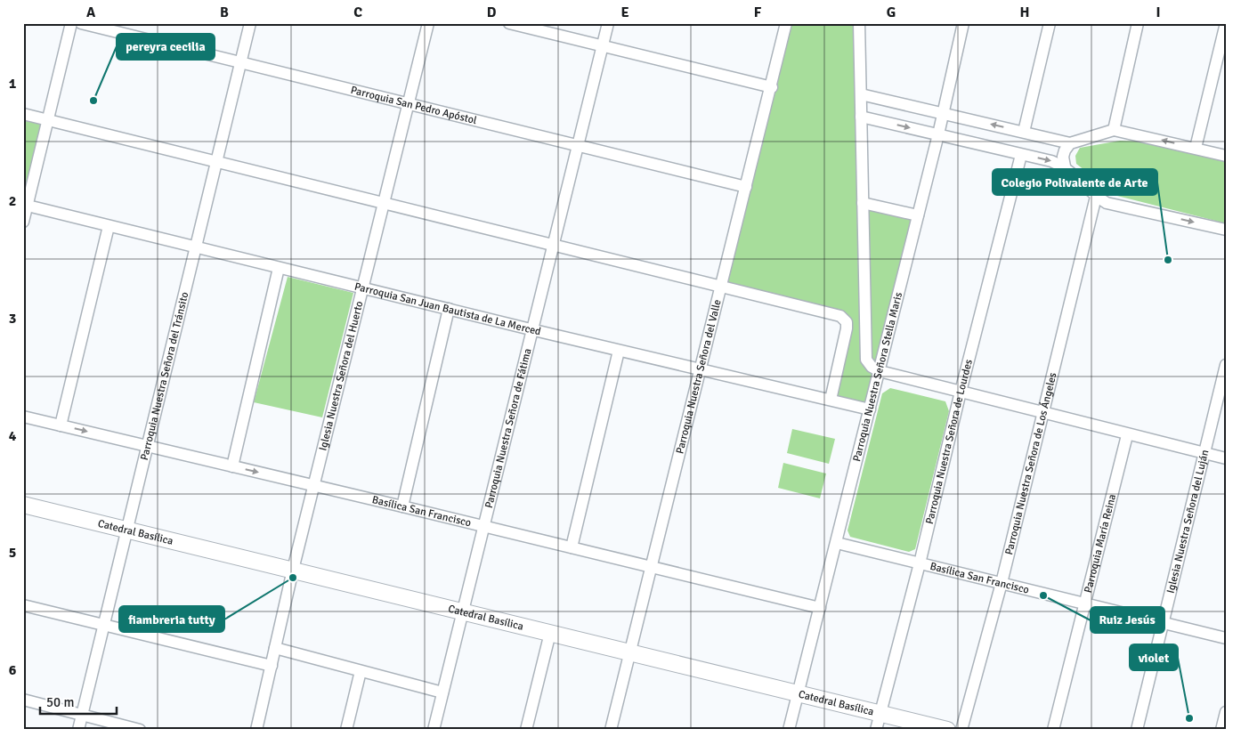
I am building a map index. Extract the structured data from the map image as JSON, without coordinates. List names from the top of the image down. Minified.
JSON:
{"streets":{"main road":["Catedral Basílica"],"street":["Parroquia San Pedro Apóstol","Parroquia San Juan Bautista de La Merced","Parroquia Nuestra Señora del Tránsito","Iglesia Nuestra Señora del Huerto","Parroquia Nuestra Señora del Valle","Parroquia Nuestra Señora Stella Maris","Parroquia Nuestra Señora de Fátima","Parroquia Nuestra Señora de Lourdes","Parroquia Nuestra Señora de Los Ángeles","Basílica San Francisco","Iglesia Nuestra Señora del Luján","Parroquia María Reina"]},"crossings":[["Parroquia San Pedro Apóstol","Parroquia Nuestra Señora del Tránsito"],["Parroquia San Pedro Apóstol","Iglesia Nuestra Señora del Huerto"],["Parroquia San Pedro Apóstol","Parroquia Nuestra Señora del Valle"],["Parroquia San Pedro Apóstol","Parroquia Nuestra Señora de Fátima"],["Parroquia San Juan Bautista de La Merced","Parroquia Nuestra Señora del Tránsito"],["Parroquia San Juan Bautista de La Merced","Iglesia Nuestra Señora del Huerto"],["Parroquia San Juan Bautista de La Merced","Parroquia Nuestra Señora del Valle"],["Parroquia San Juan Bautista de La Merced","Parroquia Nuestra Señora Stella Maris"],["Parroquia San Juan Bautista de La Merced","Parroquia Nuestra Señora de Fátima"],["Parroquia Nuestra Señora del Tránsito","Basílica San Francisco"],["Parroquia Nuestra Señora del Tránsito","Catedral Basílica"],["Iglesia Nuestra Señora del Huerto","Basílica San Francisco"],["Iglesia Nuestra Señora del Huerto","Catedral Basílica"],["Parroquia Nuestra Señora del Valle","Basílica San Francisco"],["Parroquia Nuestra Señora del Valle","Catedral Basílica"],["Parroquia Nuestra Señora Stella Maris","Basílica San Francisco"],["Parroquia Nuestra Señora Stella Maris","Catedral Basílica"],["Parroquia Nuestra Señora de Fátima","Basílica San Francisco"],["Parroquia Nuestra Señora de Fátima","Catedral Basílica"],["Parroquia Nuestra Señora de Lourdes","Basílica San Francisco"],["Parroquia Nuestra Señora de Lourdes","Catedral Basílica"],["Parroquia Nuestra Señora de Los Ángeles","Basílica San Francisco"],["Basílica San Francisco","Iglesia Nuestra Señora del Luján"],["Basílica San Francisco","Parroquia María Reina"]],"places":["pereyra cecilia","Colegio Polivalente de Arte","fiambreria tutty","Ruiz Jesús","violet"],"scale_bar":"50 m","grid":{"columns":["A","B","C","D","E","F","G","H","I"],"rows":["1","2","3","4","5","6"]}}
